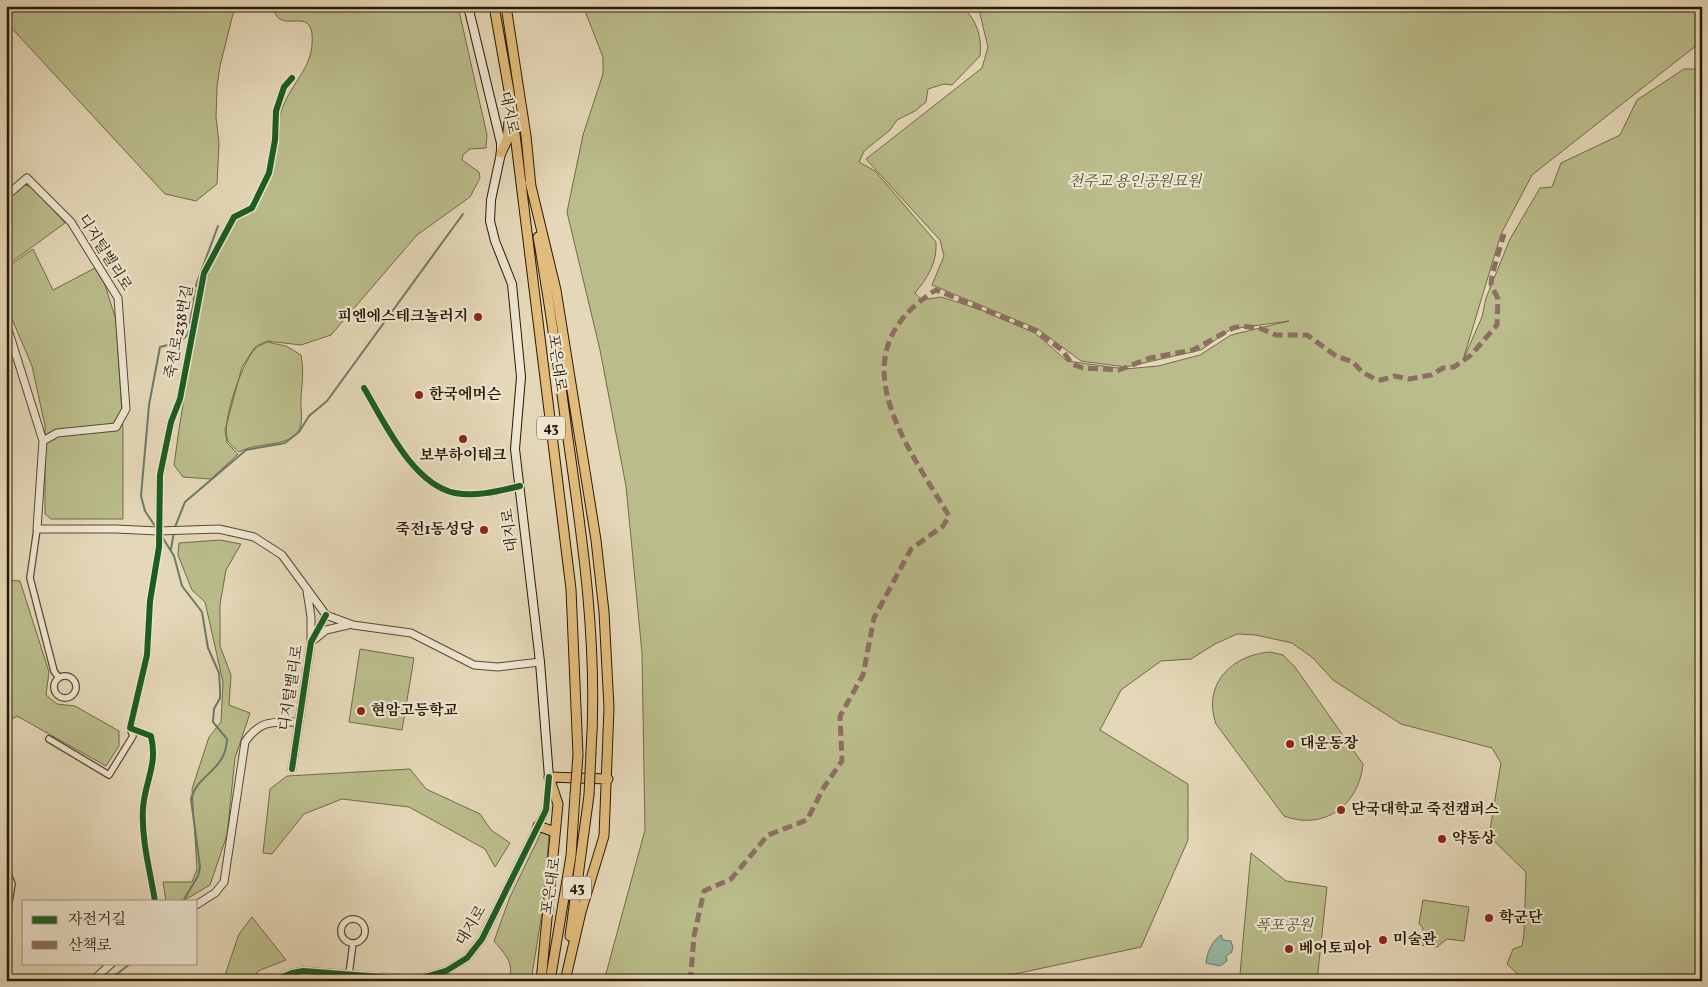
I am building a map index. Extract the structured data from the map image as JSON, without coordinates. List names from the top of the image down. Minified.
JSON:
{"streets":{"highway":["포은대로","43"],"main road":["대지로"],"street":["디지털벨리로","죽전로238번길"]},"parks":["천주교 용인공원묘원","폭포공원"],"places":["피엔에스테크놀러지","한국에머슨","보부하이테크","죽전1동성당","현암고등학교","대운동장","단국대학교 죽전캠퍼스","약동상","학군단","미술관","베어토피아"],"legend":["자전거길","산책로"]}
